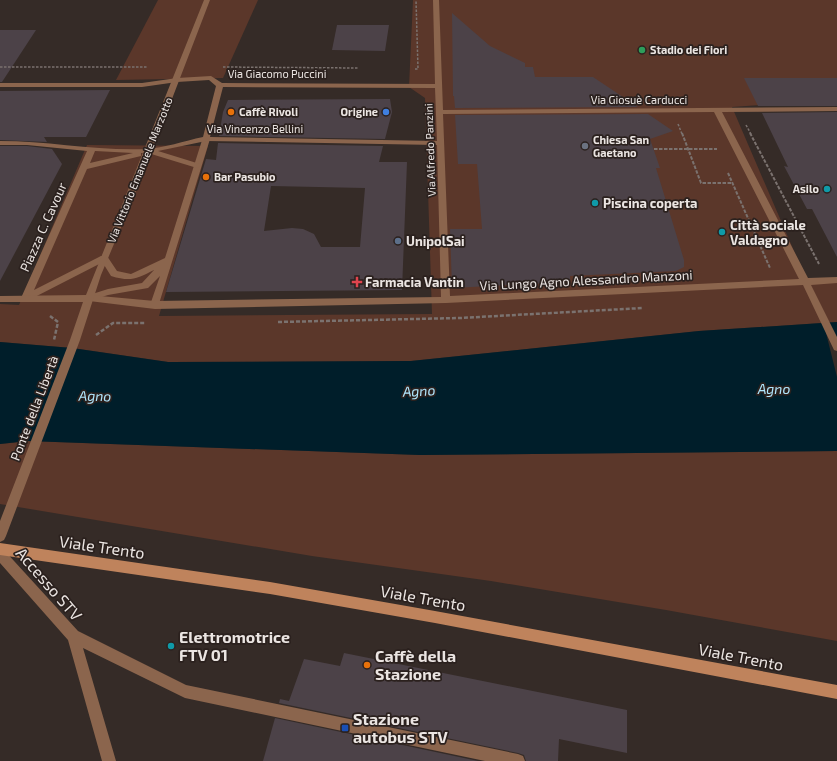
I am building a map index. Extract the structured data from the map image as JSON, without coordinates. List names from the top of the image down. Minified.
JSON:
{"streets":{"main road":["Viale Trento"],"street":["Via Giacomo Puccini","Via Giosuè Carducci","Via Vincenzo Bellini","Via Alfredo Panzini","Via Vittorio Emanuele Marzotto","Piazza C. Cavour","Via Lungo Agno Alessandro Manzoni","Ponte della Libertà","Accesso STV"]},"crossings":[["Via Giacomo Puccini","Via Alfredo Panzini"],["Via Giacomo Puccini","Via Vittorio Emanuele Marzotto"],["Via Giosuè Carducci","Via Alfredo Panzini"],["Via Vincenzo Bellini","Via Alfredo Panzini"],["Via Vincenzo Bellini","Via Vittorio Emanuele Marzotto"],["Via Vincenzo Bellini","Piazza C. Cavour"],["Via Alfredo Panzini","Via Lungo Agno Alessandro Manzoni"],["Via Vittorio Emanuele Marzotto","Via Lungo Agno Alessandro Manzoni"],["Via Vittorio Emanuele Marzotto","Ponte della Libertà"],["Piazza C. Cavour","Via Lungo Agno Alessandro Manzoni"]],"water":["Agno"],"places":{"other":["Stadio dei Fiori","Caffè Rivoli","Origine","Chiesa San Gaetano","Bar Pasubio","Asilo","Piscina coperta","Città sociale Valdagno","UnipolSai","Elettromotrice FTV 01","Caffè della Stazione"],"health":["Farmacia Vantin"],"transit":["Stazione autobus STV"]}}
